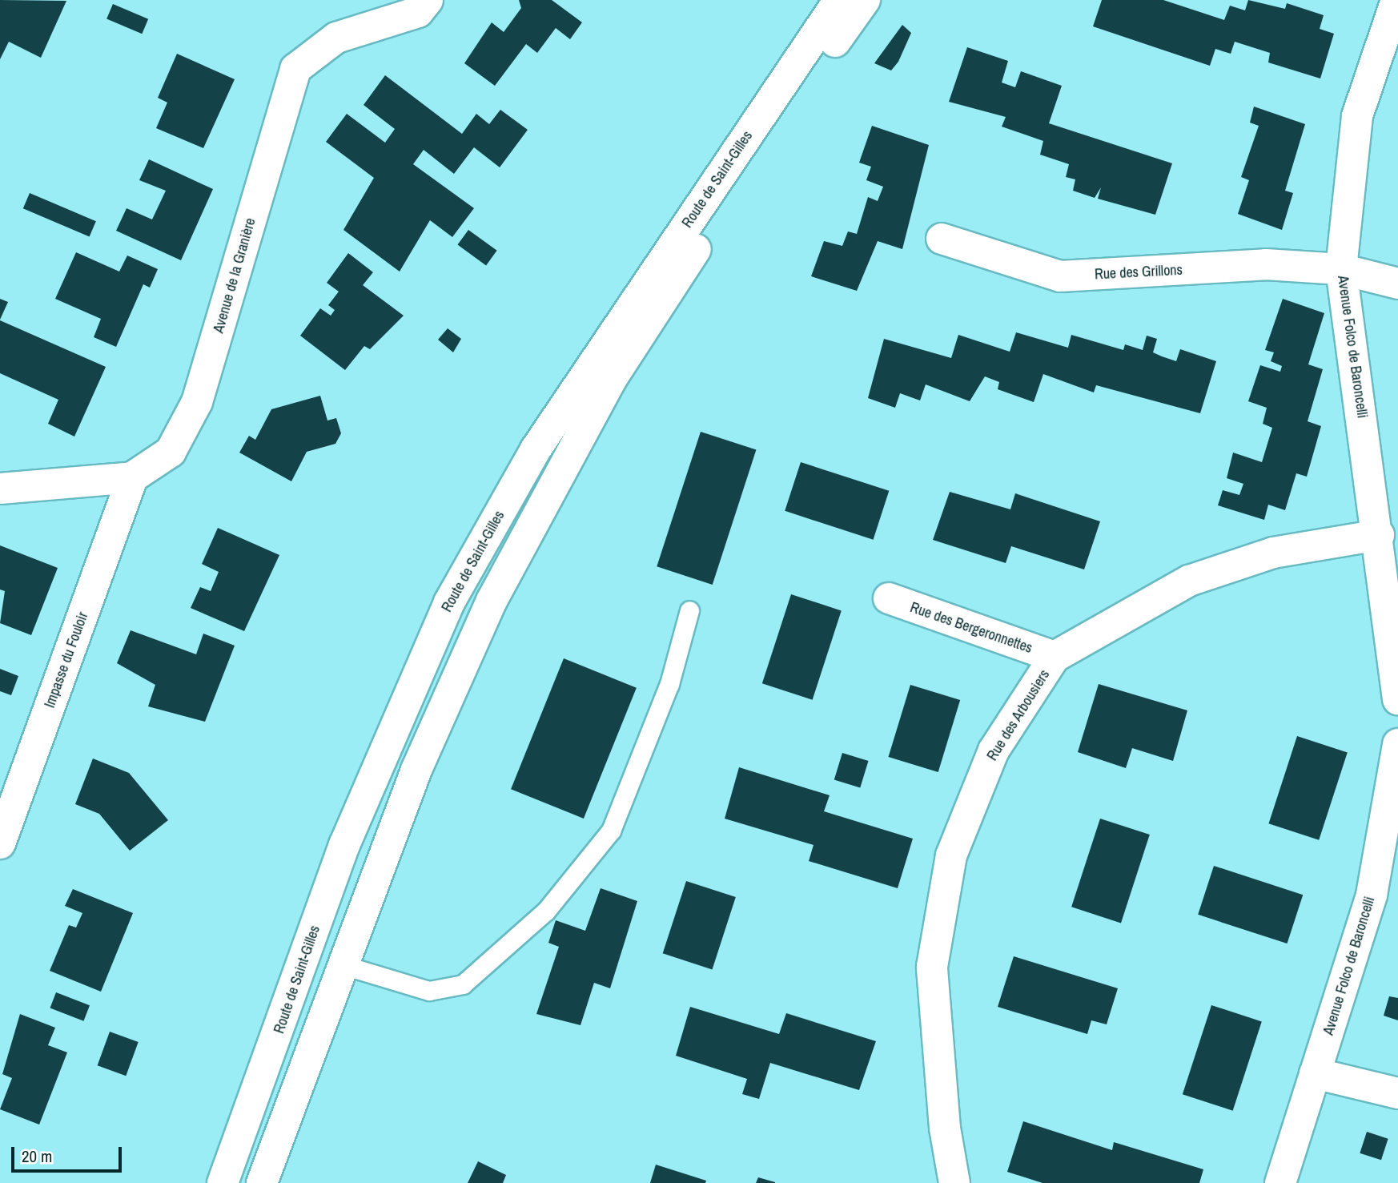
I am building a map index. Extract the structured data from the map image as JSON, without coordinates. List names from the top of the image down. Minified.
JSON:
{"streets":{"street":["Route de Saint-Gilles","Rue des Grillons","Avenue de la Granière","Avenue Folco de Baroncelli","Rue des Bergeronnettes","Impasse du Fouloir","Rue des Arbousiers"]},"crossings":[["Rue des Grillons","Avenue Folco de Baroncelli"],["Avenue de la Granière","Impasse du Fouloir"],["Avenue Folco de Baroncelli","Rue des Arbousiers"],["Rue des Bergeronnettes","Rue des Arbousiers"]],"scale_bar":"20 m"}
